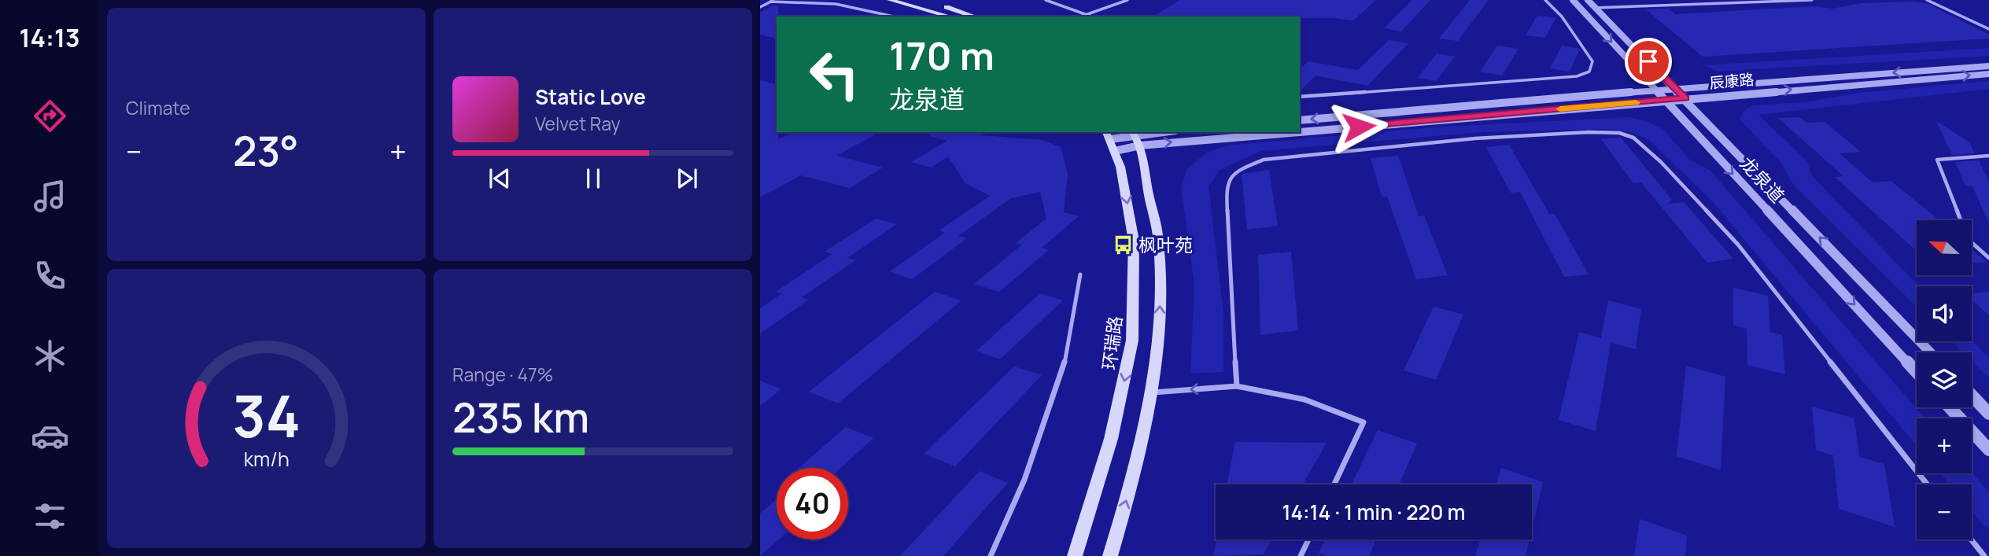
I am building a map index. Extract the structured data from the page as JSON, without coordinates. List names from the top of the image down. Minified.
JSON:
{"streets":{"main road":["环瑞路"],"street":["辰康路","龙泉道"]},"crossings":[["辰康路","龙泉道"],["辰康路","环瑞路"]],"places":{"bus stop":["枫叶苑"]},"north":"left","page":{"tabs":"14:13","tile":["Climate",["Range · 47%","235 km"]],"turn":["170 m","龙泉道"],"song":["Static Love","Velvet Ray"],"heat":["−","23°","+"],"map_buttons":["+","−"],"limit":"40","trip":"14:14 · 1 min · 220 m","gauge":["34","km/h"]}}
